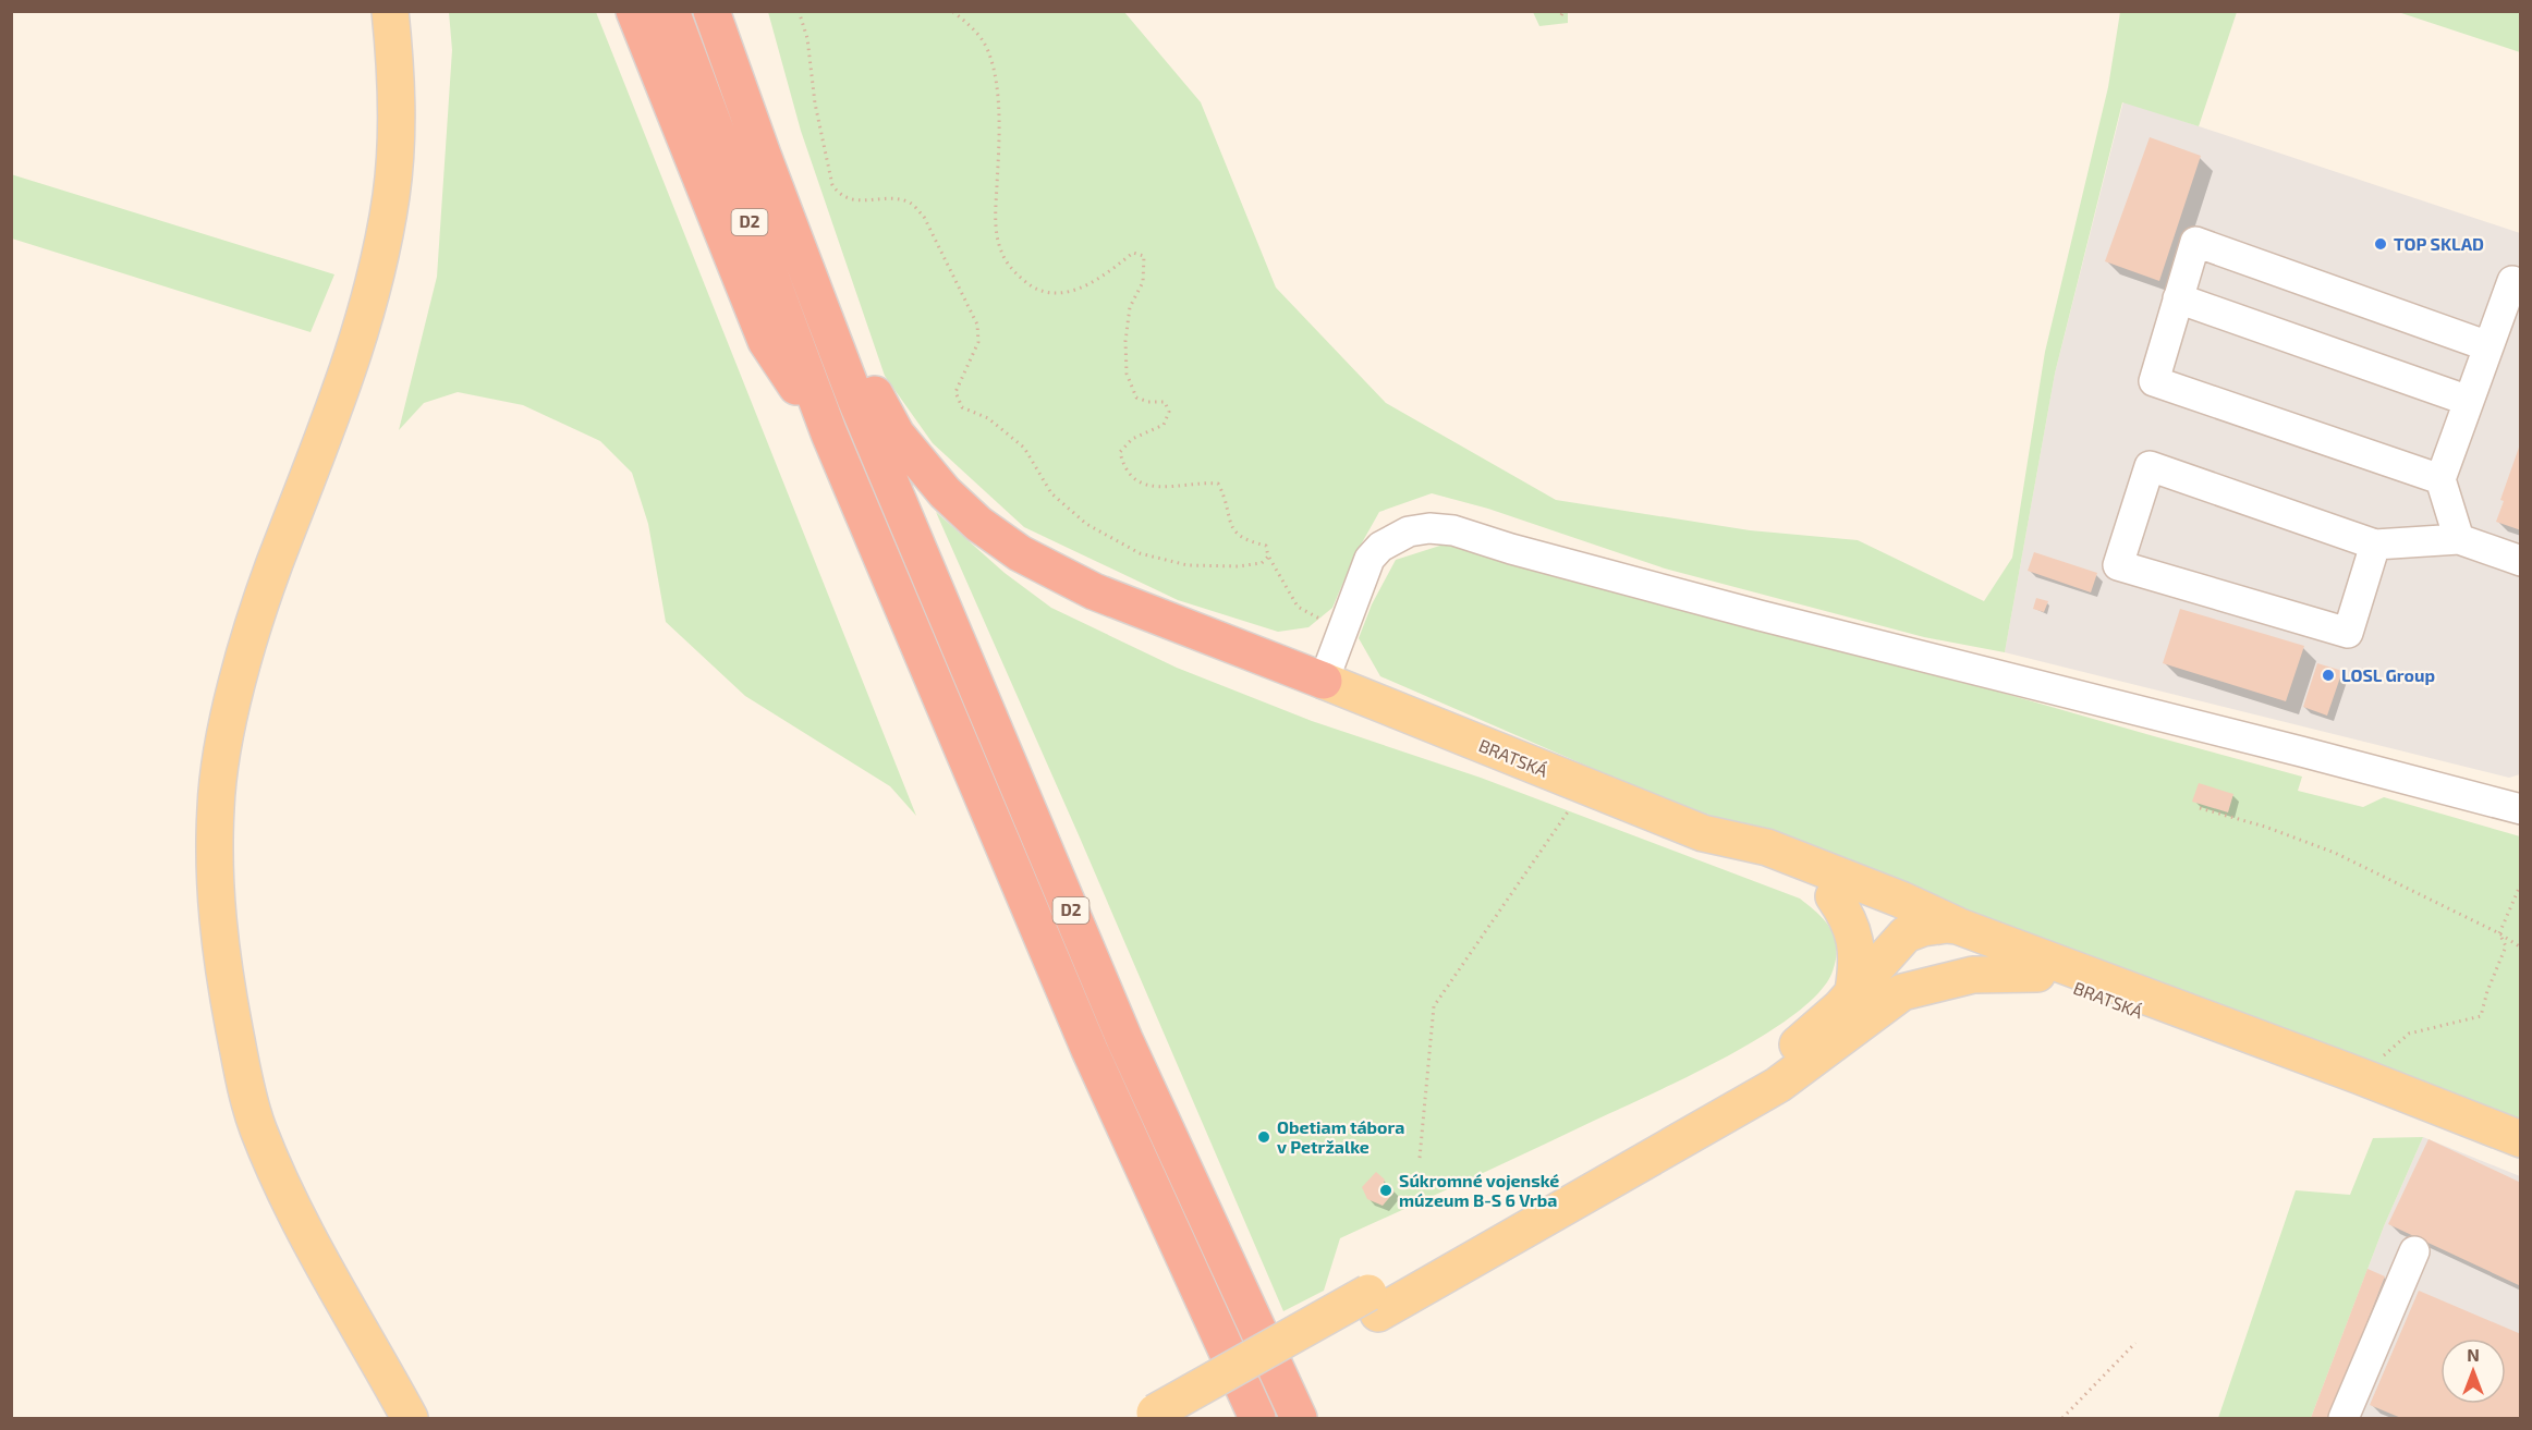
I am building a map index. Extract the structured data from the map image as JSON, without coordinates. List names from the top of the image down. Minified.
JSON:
{"streets":{"highway":["D2"],"main road":["BRATSKÁ"]},"places":["TOP SKLAD","LOSL Group","Obetiam tábora v Petržalke","Súkromné vojenské múzeum B-S 6 Vrba"],"north":"top"}
